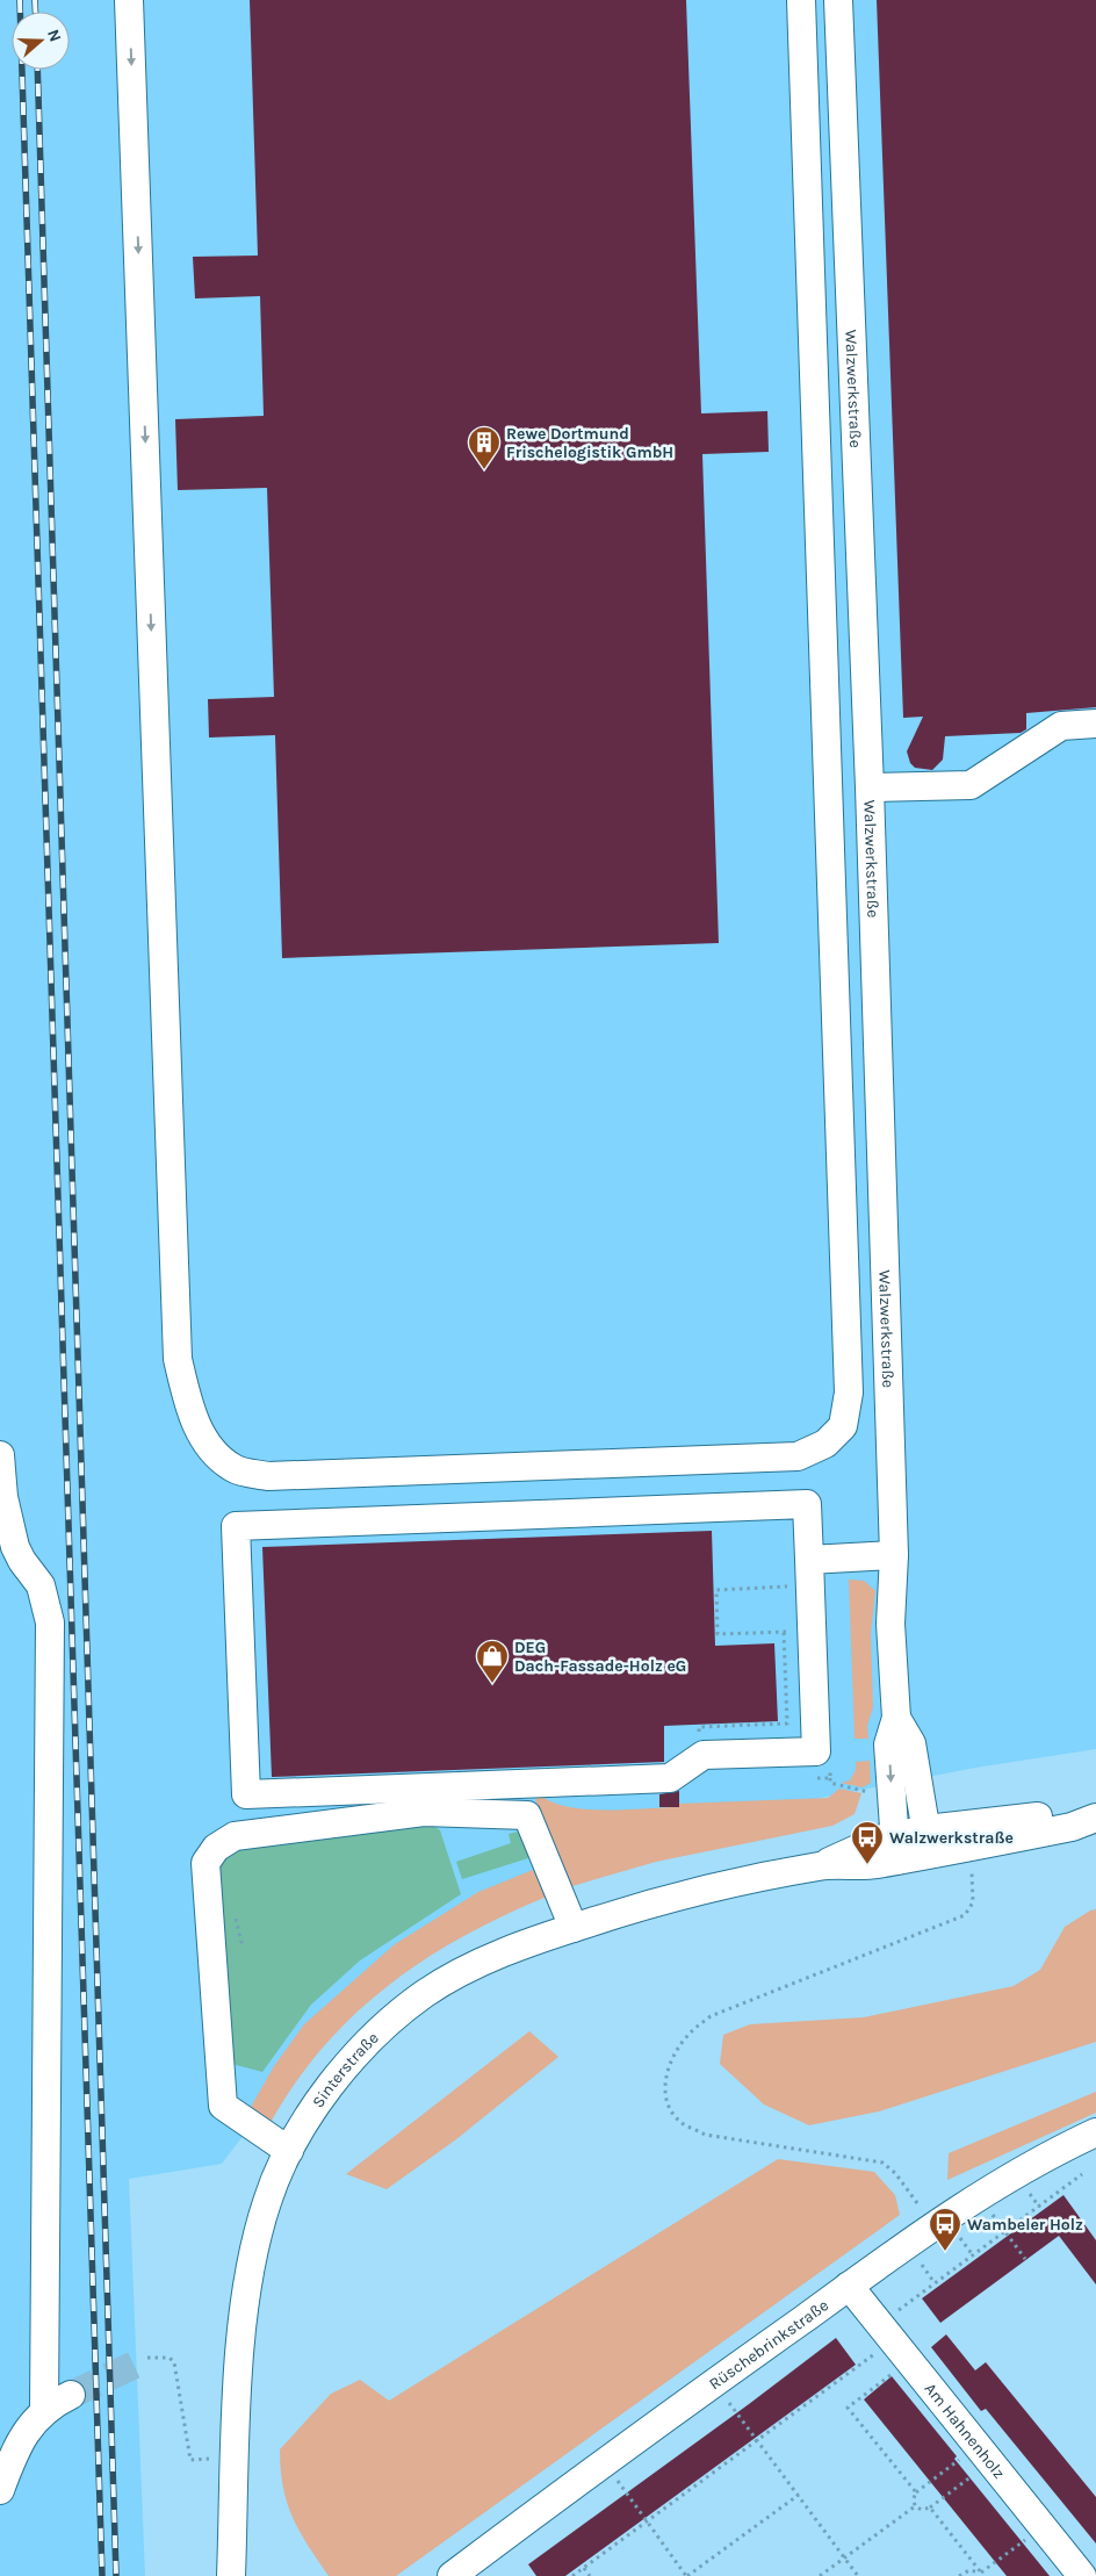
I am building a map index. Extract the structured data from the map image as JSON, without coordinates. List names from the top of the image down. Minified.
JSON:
{"streets":{"street":["Walzwerkstraße","Sinterstraße","Rüschebrinkstraße","Am Hahnenholz"]},"crossings":[["Walzwerkstraße","Sinterstraße"],["Rüschebrinkstraße","Am Hahnenholz"]],"places":{"building":["Rewe Dortmund Frischelogistik GmbH"],"shop":["DEG Dach-Fassade-Holz eG"],"bus stop":["Walzwerkstraße","Wambeler Holz"]},"north":"right"}
